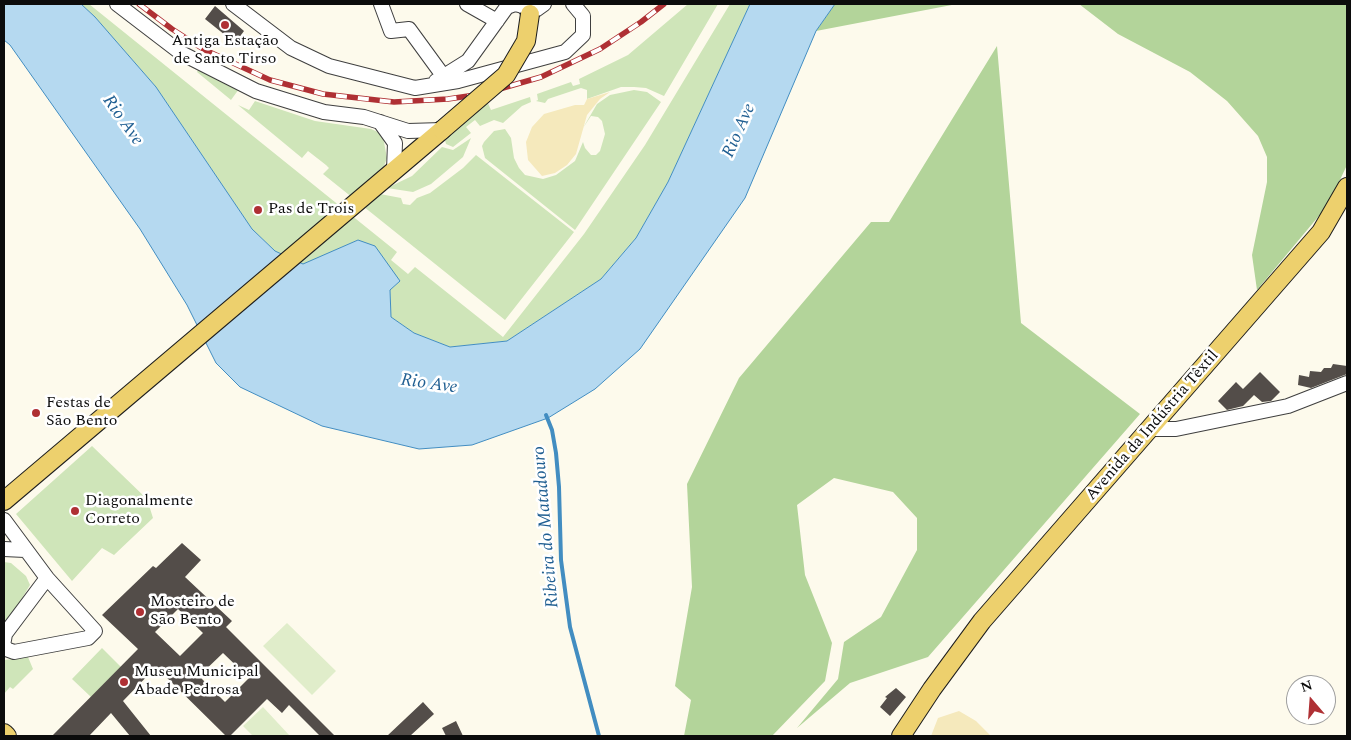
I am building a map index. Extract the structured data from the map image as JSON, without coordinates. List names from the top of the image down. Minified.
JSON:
{"streets":{"main road":["Avenida da Indústria Têxtil"]},"water":["Rio Ave","Ribeira do Matadouro"],"places":["Antiga Estação de Santo Tirso","Pas de Trois","Festas de São Bento","Diagonalmente Correto","Mosteiro de São Bento","Museu Municipal Abade Pedrosa"],"north":"top"}
